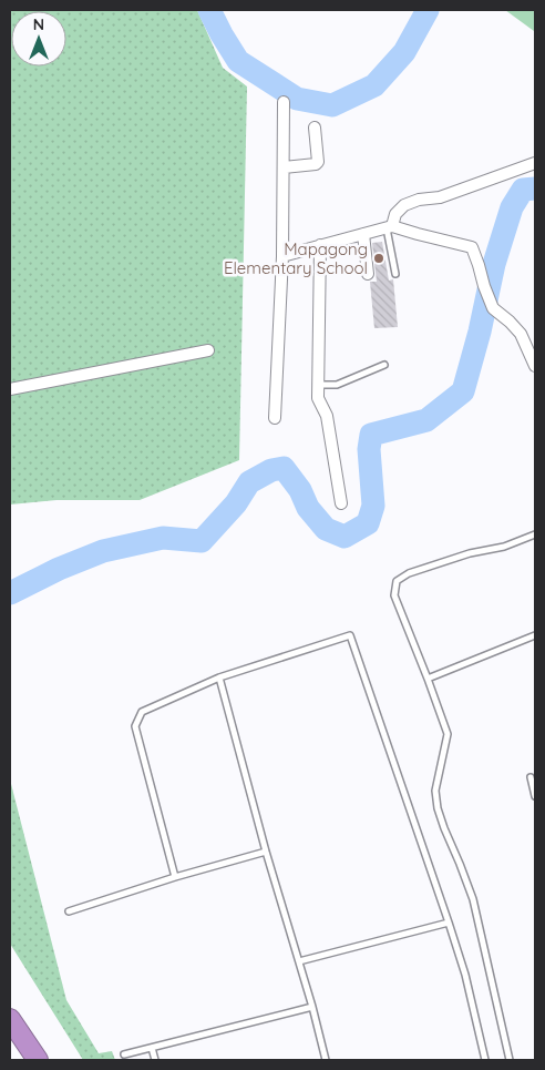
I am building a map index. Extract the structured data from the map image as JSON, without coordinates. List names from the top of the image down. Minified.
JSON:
{"places":["Mapagong Elementary School"],"north":"top"}
